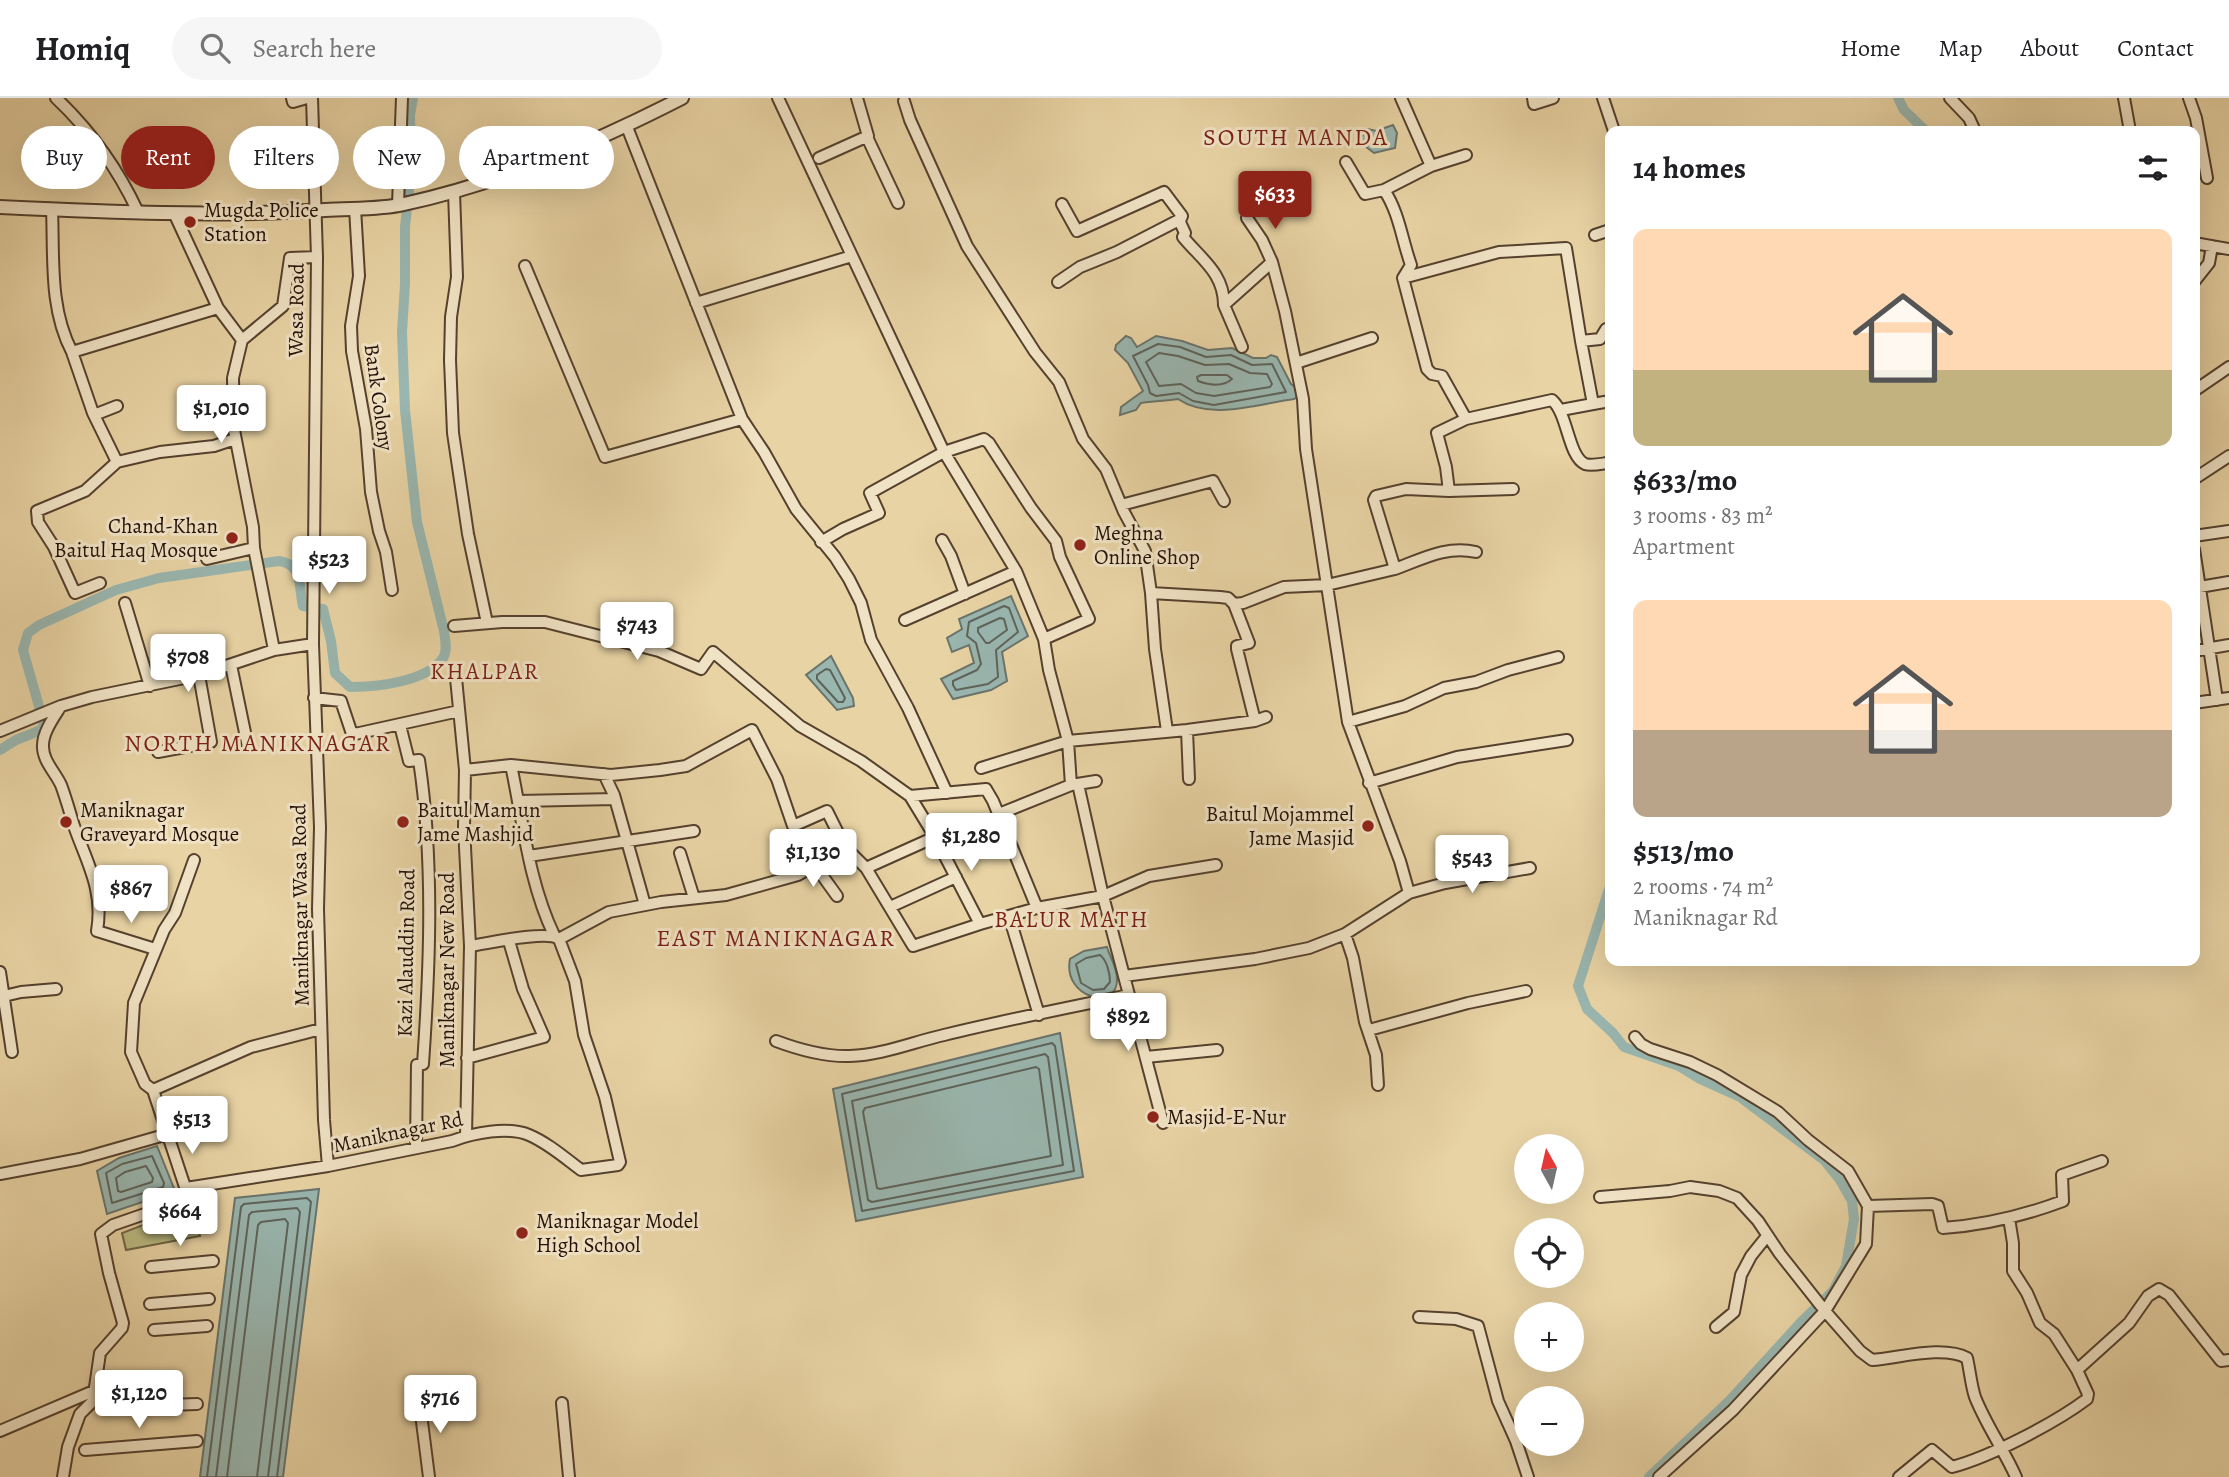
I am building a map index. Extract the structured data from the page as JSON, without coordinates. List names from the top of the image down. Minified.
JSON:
{"streets":{"street":["Wasa Road","Bank Colony","Maniknagar Wasa Road","Kazi Alauddin Road","Maniknagar New Road","Maniknagar Rd"]},"crossings":[["Wasa Road","Maniknagar Wasa Road"],["Maniknagar Wasa Road","Maniknagar Rd"],["Kazi Alauddin Road","Maniknagar Rd"],["Maniknagar New Road","Maniknagar Rd"]],"districts":["SOUTH MANDA","KHALPAR","NORTH MANIKNAGAR","BALUR MATH","EAST MANIKNAGAR"],"places":["Mugda Police Station","Chand-Khan Baitul Haq Mosque","Meghna Online Shop","Maniknagar Graveyard Mosque","Baitul Mamun Jame Mashjid","Baitul Mojammel Jame Masjid","Masjid-E-Nur","Maniknagar Model High School"],"north":"top","page":{"header":"Homiq","search":"Search here","nav":["Home","Map","About","Contact"],"chip":["Buy","Rent","Filters","New","Apartment"],"heading":"14 homes","price":["$633","$1,010","$523","$743","$708","$1,280","$1,130","$543","$867","$892","$513","$664","$1,120","$716"],"list":[{"name":"$633/mo","note":"3 rooms · 83 m² · Apartment"},{"name":"$513/mo","note":"2 rooms · 74 m² · Maniknagar Rd"}],"map_buttons":["+","−"]}}
